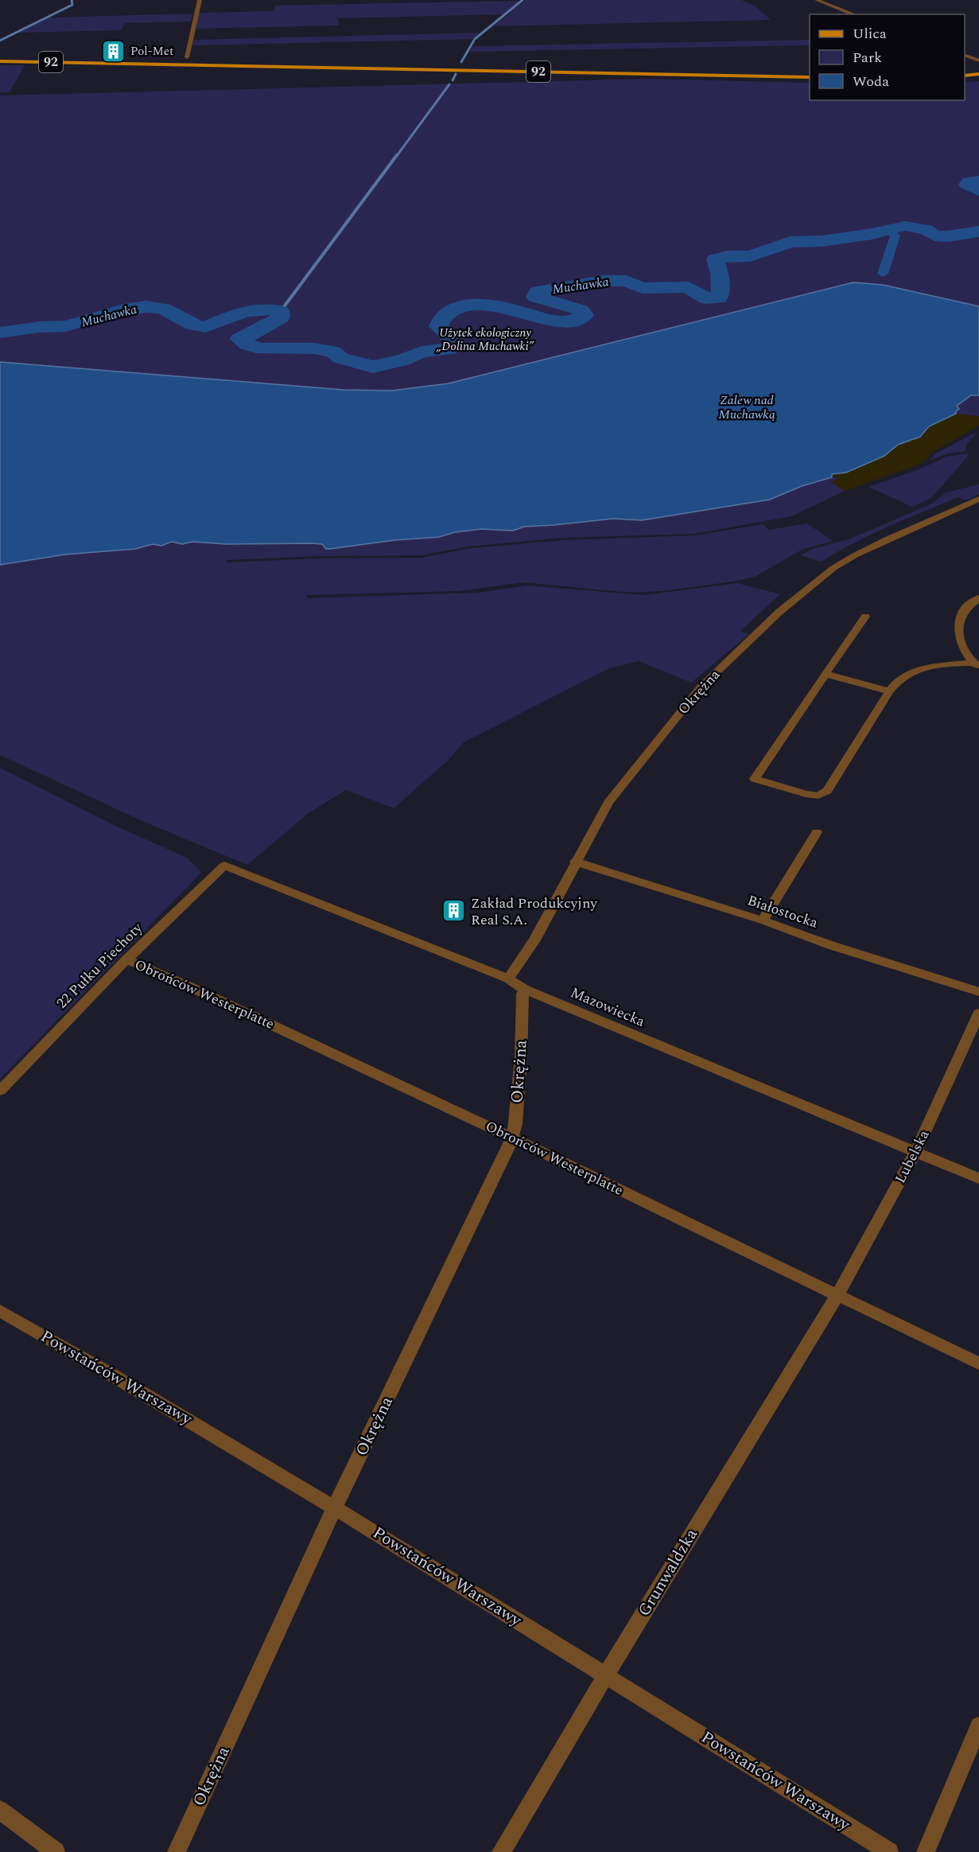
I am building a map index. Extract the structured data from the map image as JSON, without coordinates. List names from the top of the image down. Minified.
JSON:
{"streets":{"main road":["92"],"street":["Okrężna","Białostocka","22 Pułku Piechoty","Obrońców Westerplatte","Mazowiecka","Lubelska","Powstańców Warszawy","Grunwaldzka"]},"crossings":[["Okrężna","Białostocka"],["Okrężna","Obrońców Westerplatte"],["Okrężna","Mazowiecka"],["Okrężna","Powstańców Warszawy"],["22 Pułku Piechoty","Obrońców Westerplatte"],["22 Pułku Piechoty","Mazowiecka"],["Obrońców Westerplatte","Lubelska"],["Obrońców Westerplatte","Grunwaldzka"],["Mazowiecka","Lubelska"],["Lubelska","Grunwaldzka"],["Powstańców Warszawy","Grunwaldzka"]],"water":["Muchawka","Zalew nad Muchawką"],"parks":["Użytek ekologiczny „Dolina Muchawki”"],"places":{"building":["Pol-Met","Zakład Produkcyjny Real S.A."]},"legend":["Ulica","Park","Woda"]}
